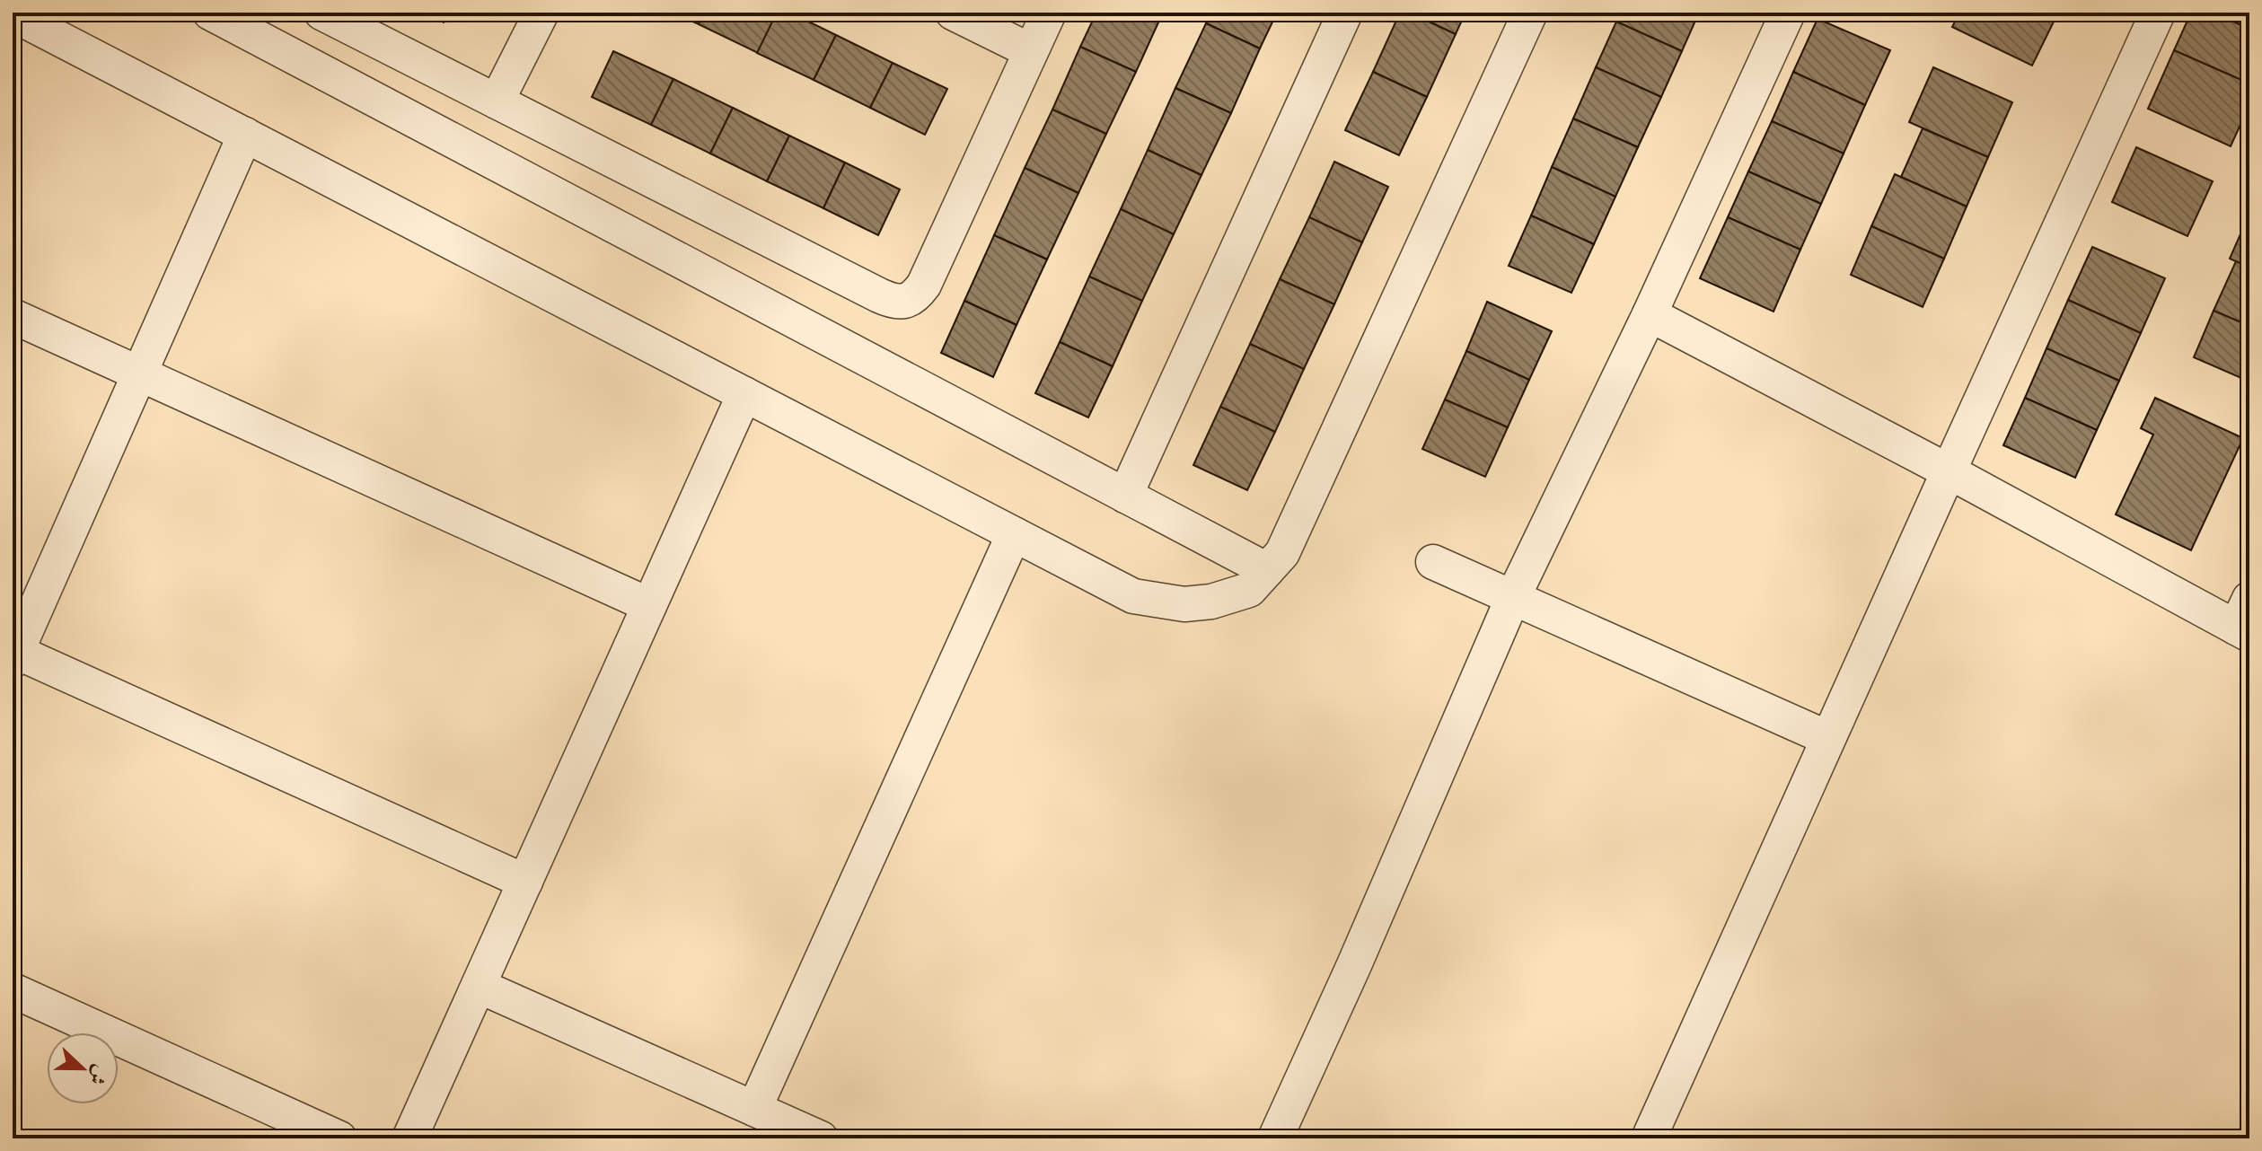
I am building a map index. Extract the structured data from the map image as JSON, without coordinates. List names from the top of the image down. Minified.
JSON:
{"north":"right"}
